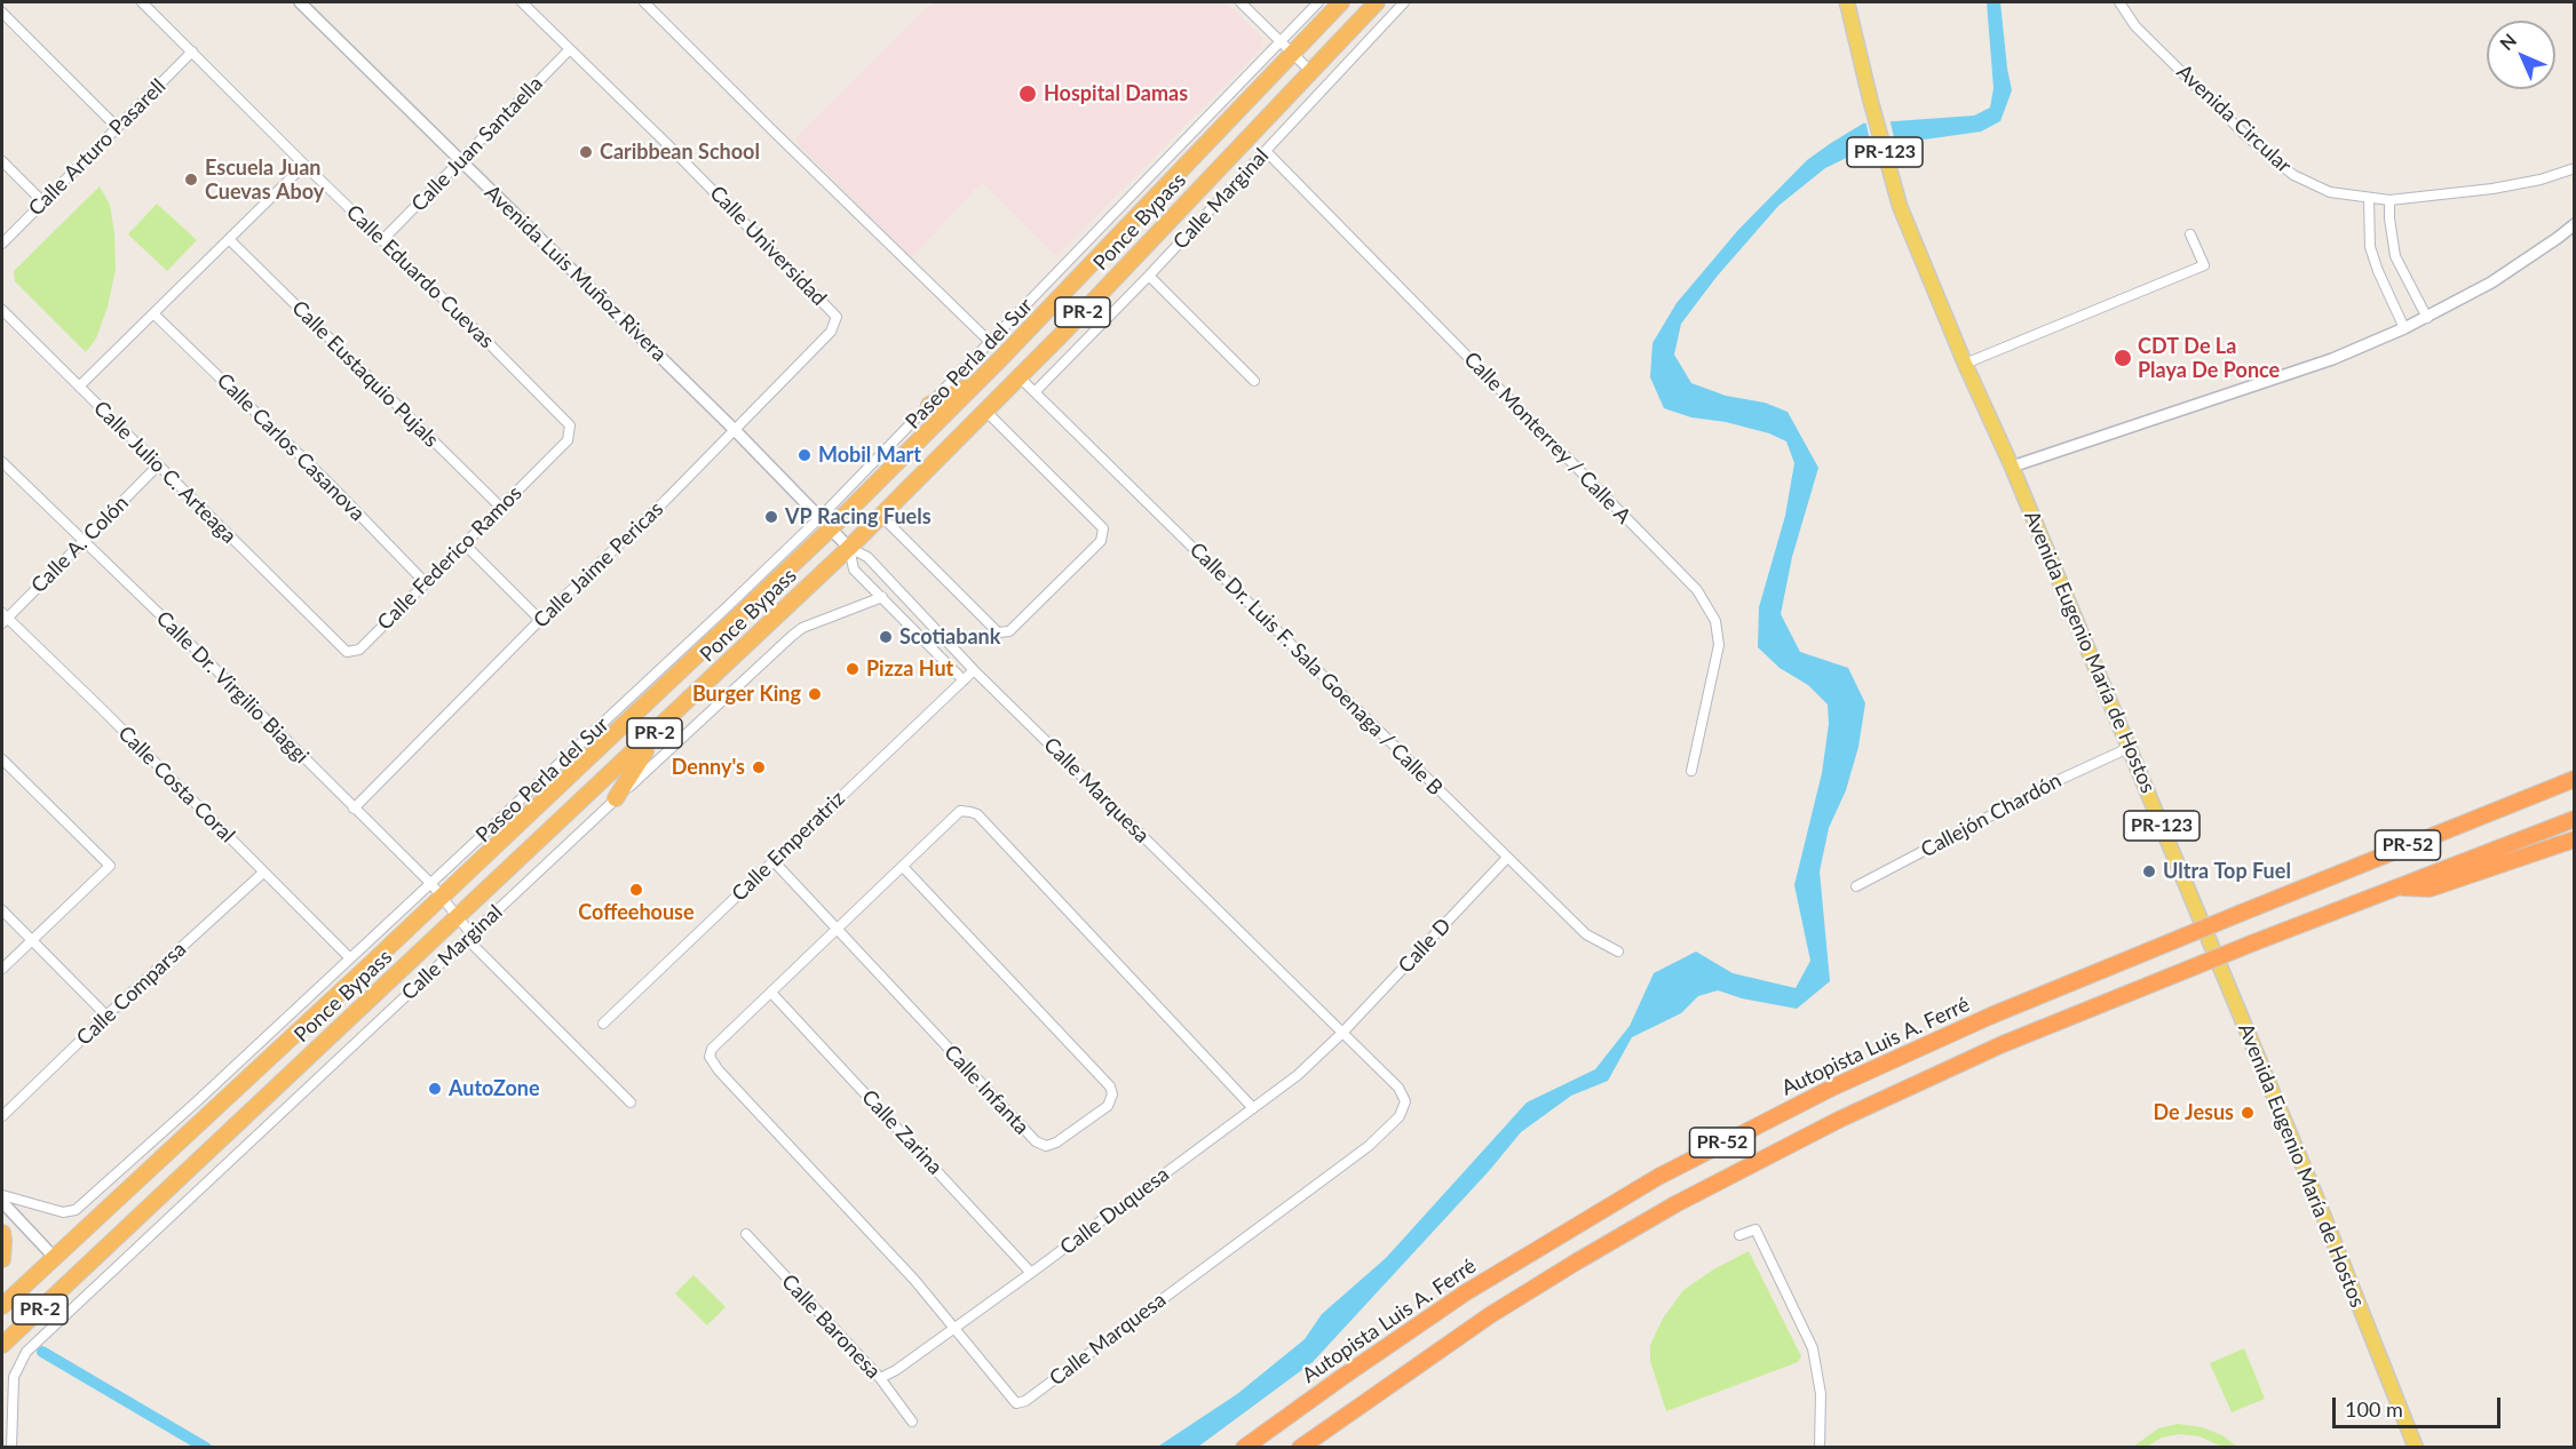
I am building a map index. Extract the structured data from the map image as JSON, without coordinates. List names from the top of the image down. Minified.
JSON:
{"streets":{"highway":["Ponce Bypass","PR-2","PR-52","Autopista Luis A. Ferré"],"main road":["PR-123","Avenida Eugenio María de Hostos"],"street":["Avenida Circular","Calle Juan Santaella","Calle Arturo Pasarell","Calle Marginal","Calle Universidad","Avenida Luis Muñoz Rivera","Calle Eduardo Cuevas","Paseo Perla del Sur","Calle Eustaquio Pujals","Calle Monterrey / Calle A","Calle Carlos Casanova","Calle Julio C. Arteaga","Calle A. Colón","Calle Federico Ramos","Calle Jaime Pericas","Calle Dr. Luis F. Sala Goenaga / Calle B","Calle Dr. Virgilio Biaggi","Calle Costa Coral","Calle Marquesa","Callejón Chardón","Calle Emperatriz","Calle D","Calle Comparsa","Calle Infanta","Calle Zarina","Calle Duquesa","Calle Baronesa"]},"crossings":[["Calle Juan Santaella","Calle Universidad"],["Calle Juan Santaella","Avenida Luis Muñoz Rivera"],["Calle Juan Santaella","Calle Eduardo Cuevas"],["Calle Arturo Pasarell","Calle Eduardo Cuevas"],["Calle Marginal","Calle Monterrey / Calle A"],["Calle Marginal","Calle Dr. Luis F. Sala Goenaga / Calle B"],["Calle Marginal","Calle Dr. Virgilio Biaggi"],["Ponce Bypass","Avenida Luis Muñoz Rivera"],["Ponce Bypass","Paseo Perla del Sur"],["Ponce Bypass","Calle Dr. Luis F. Sala Goenaga / Calle B"],["Ponce Bypass","Calle Dr. Virgilio Biaggi"],["Ponce Bypass","Calle Marquesa"],["Calle Universidad","Calle Jaime Pericas"],["Avenida Luis Muñoz Rivera","Paseo Perla del Sur"],["Avenida Luis Muñoz Rivera","Calle Jaime Pericas"],["Avenida Luis Muñoz Rivera","Calle Marquesa"],["Calle Eduardo Cuevas","Calle Federico Ramos"],["Calle Eustaquio Pujals","Calle Federico Ramos"],["Calle Carlos Casanova","Calle Federico Ramos"],["Calle Julio C. Arteaga","Calle A. Colón"],["Calle Julio C. Arteaga","Calle Federico Ramos"],["Calle A. Colón","Calle Dr. Virgilio Biaggi"],["Calle A. Colón","Calle Costa Coral"],["Calle Jaime Pericas","Calle Dr. Virgilio Biaggi"],["Avenida Eugenio María de Hostos","Callejón Chardón"],["Calle Dr. Luis F. Sala Goenaga / Calle B","Calle D"],["Calle Costa Coral","Calle Comparsa"],["Calle Marquesa","Calle Emperatriz"],["Calle Marquesa","Calle D"],["Calle Marquesa","Calle Infanta"],["Calle Marquesa","Calle Zarina"],["Calle Marquesa","Calle Duquesa"],["Calle Emperatriz","Calle Infanta"],["Calle D","Calle Duquesa"],["Calle Zarina","Calle Duquesa"],["Calle Duquesa","Calle Baronesa"]],"places":["Hospital Damas","Caribbean School","Escuela Juan Cuevas Aboy","CDT De La Playa De Ponce","Mobil Mart","VP Racing Fuels","Scotiabank","Pizza Hut","Burger King","Denny's","Ultra Top Fuel","Coffeehouse","AutoZone","De Jesus"],"scale_bar":"100 m","north":"top left"}
